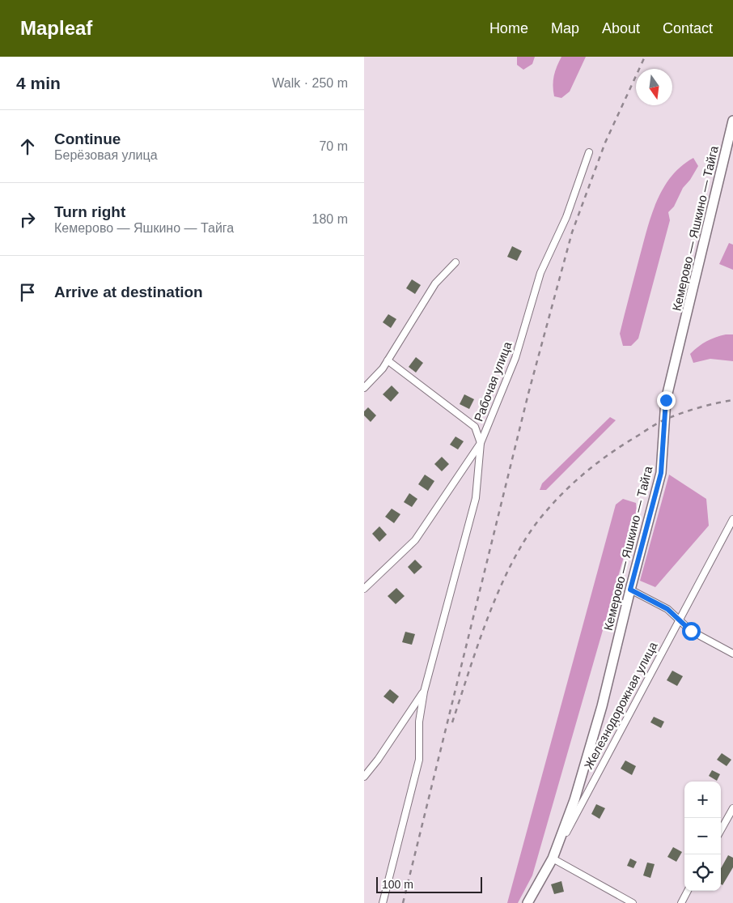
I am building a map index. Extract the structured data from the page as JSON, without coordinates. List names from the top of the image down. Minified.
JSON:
{"streets":{"main road":["Кемерово — Яшкино — Тайга","Железнодорожная улица"],"street":["Рабочая улица"]},"crossings":[["Кемерово — Яшкино — Тайга","Железнодорожная улица"]],"scale_bar":"100 m","north":"bottom","page":{"header":"Mapleaf","nav":["Home","Map","About","Contact"],"heading":["4 min","Walk · 250 m"],"list":[["Continue","Берёзовая улица","70 m"],["Turn right","Кемерово — Яшкино — Тайга","180 m"],"Arrive at destination"],"map_buttons":["+","−"],"scale":"100 m"}}
